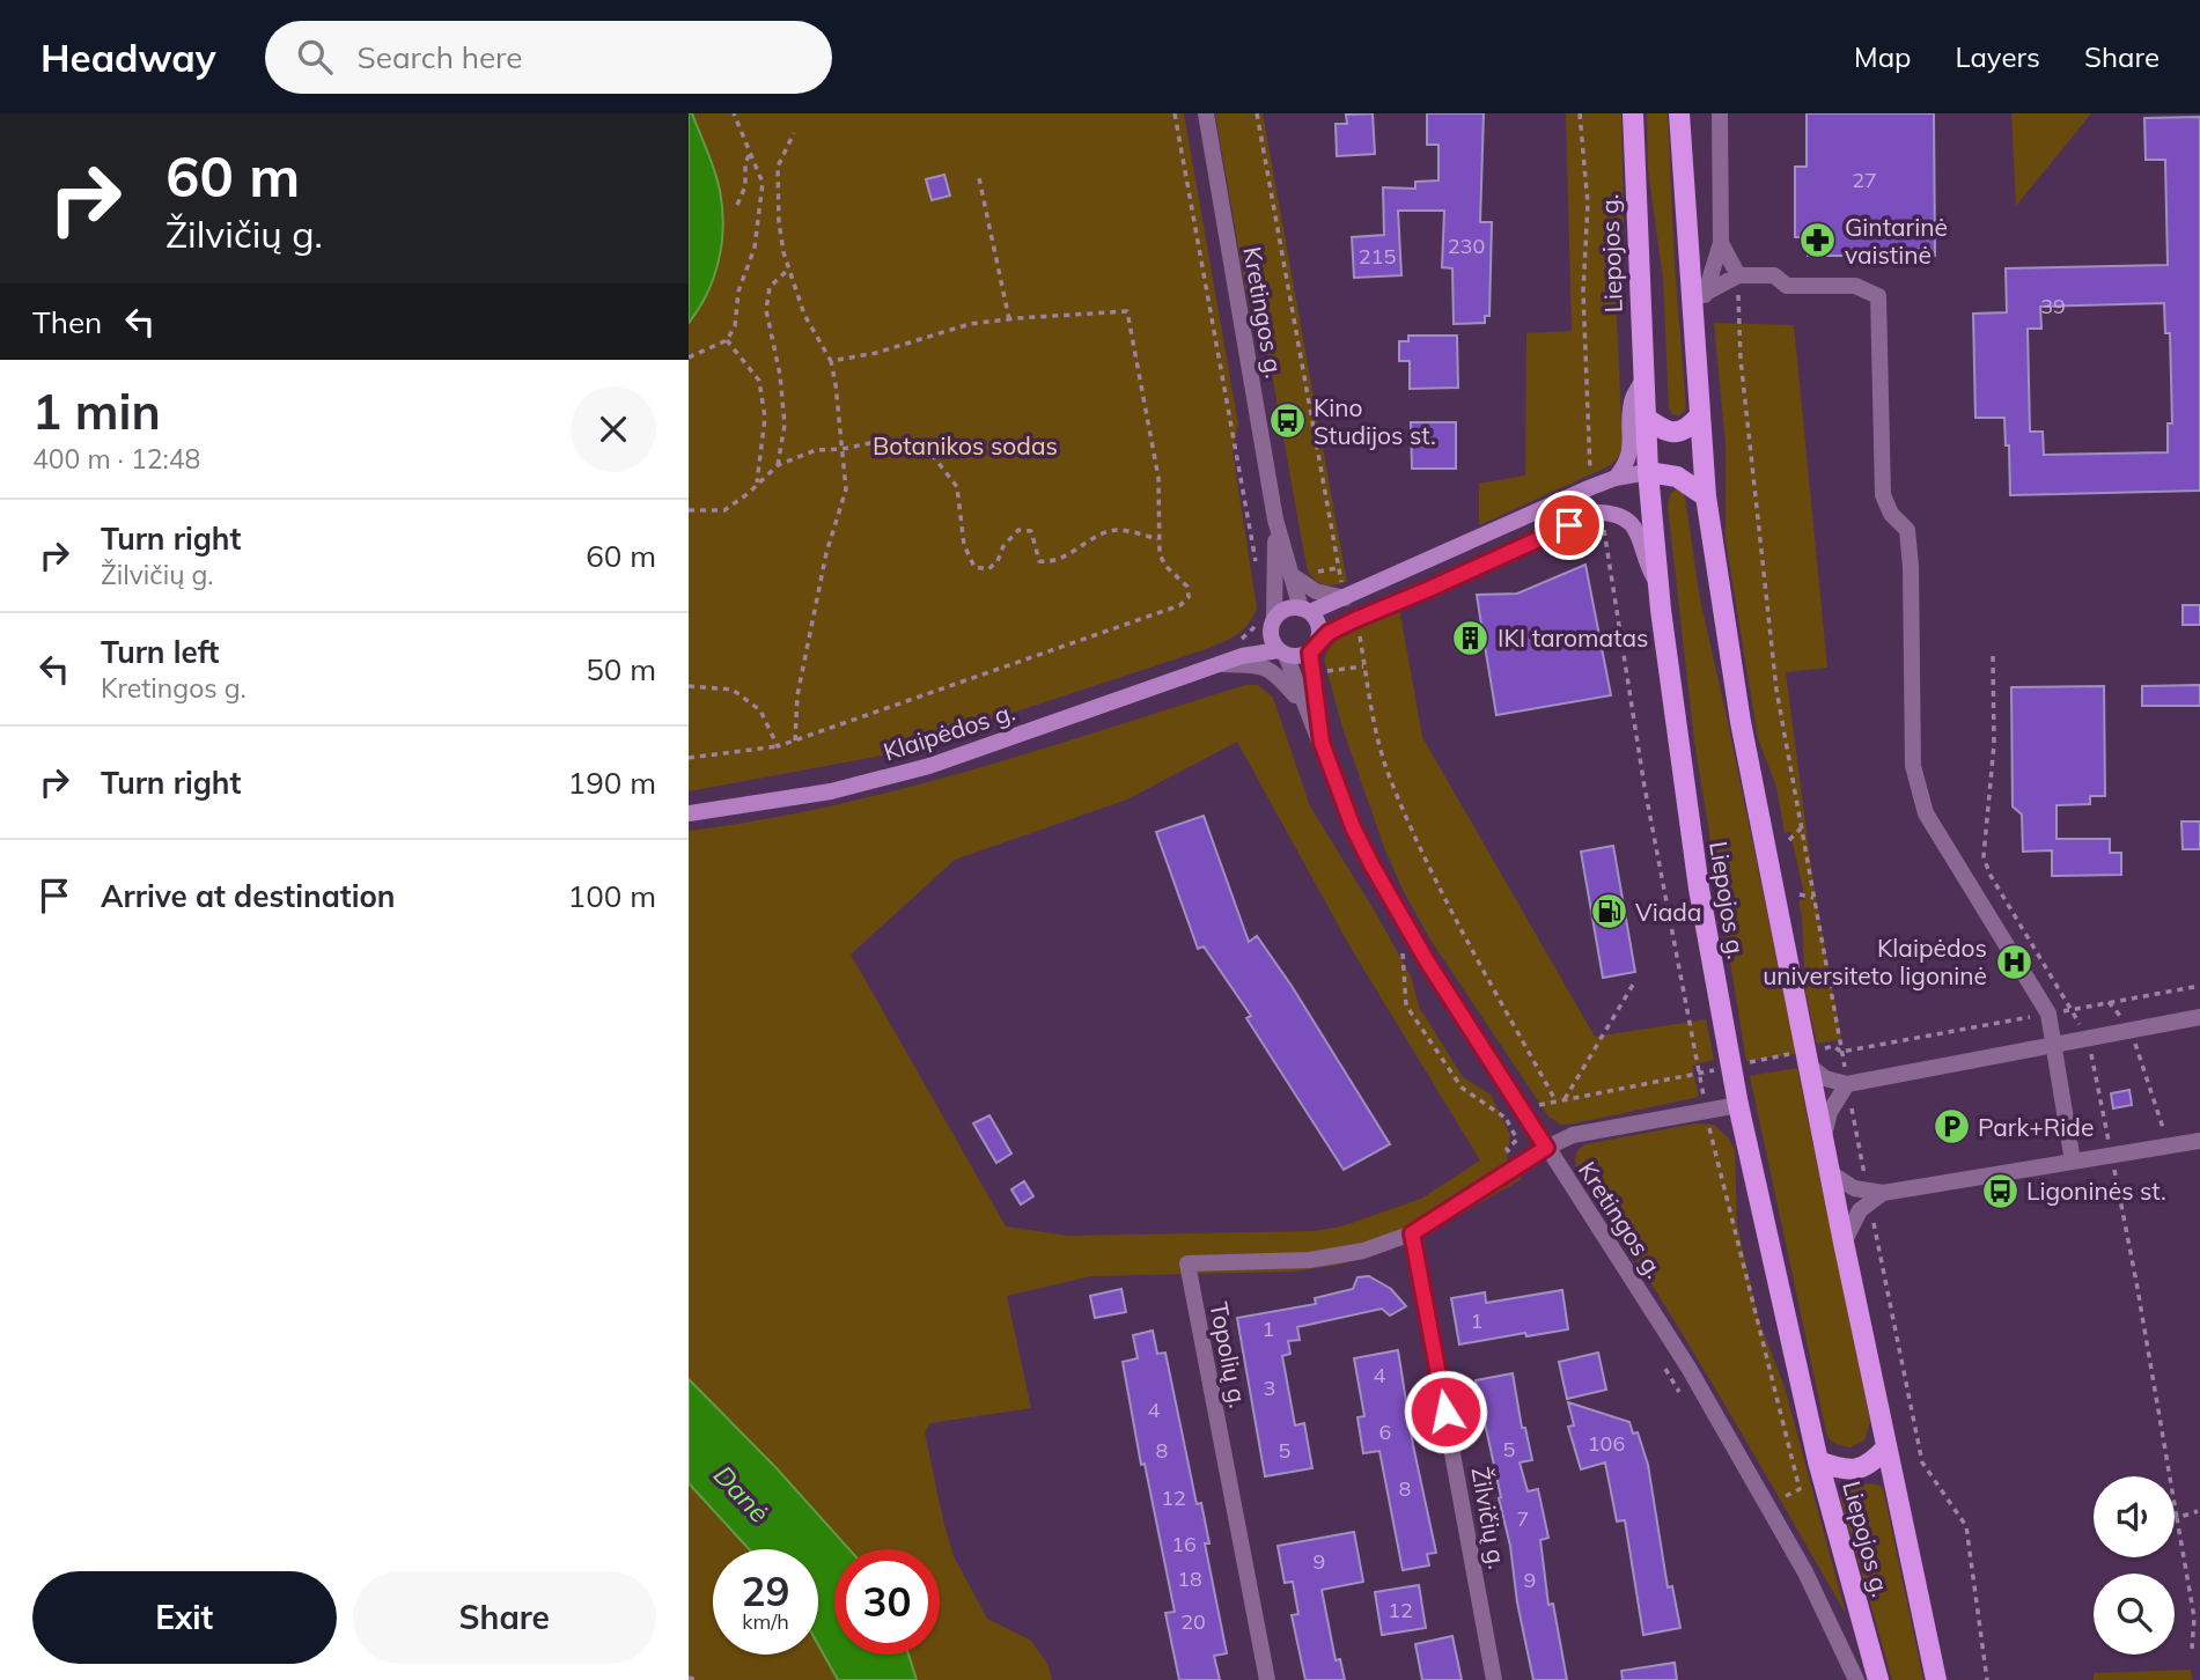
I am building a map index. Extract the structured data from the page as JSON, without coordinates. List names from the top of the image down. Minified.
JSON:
{"streets":{"main road":["Liepojos g.","Klaipėdos g."],"street":["Kretingos g.","Topolių g.","Žilvičių g."]},"crossings":[["Kretingos g.","Klaipėdos g."],["Topolių g.","Žilvičių g."]],"water":["Danė"],"parks":["Botanikos sodas"],"places":{"pharmacy":["Gintarinė vaistinė"],"bus stop":["Kino Studijos st.","Ligoninės st."],"building":["IKI taromatas"],"fuel station":["Viada"],"hospital":["Klaipėdos universiteto ligoninė"],"parking":["Park+Ride"]},"house_numbers":["27","230","215","39","1","1","4","3","4","6","106","5","8","5","8","12","7","16","9","18","9","12","20"],"page":{"header":"Headway","search":"Search here","nav":["Map","Layers","Share"],"turn":["60 m","Žilvičių g."],"then":"Then","heading":["1 min","400 m · 12:48"],"list":[{"name":"Turn right","note":"Žilvičių g.","value":"60 m"},{"name":"Turn left","note":"Kretingos g.","value":"50 m"},{"name":"Turn right","value":"190 m"},{"name":"Arrive at destination","value":"100 m"}],"speed":"29 km/h","limit":"30","buttons":["Exit","Share"]}}
